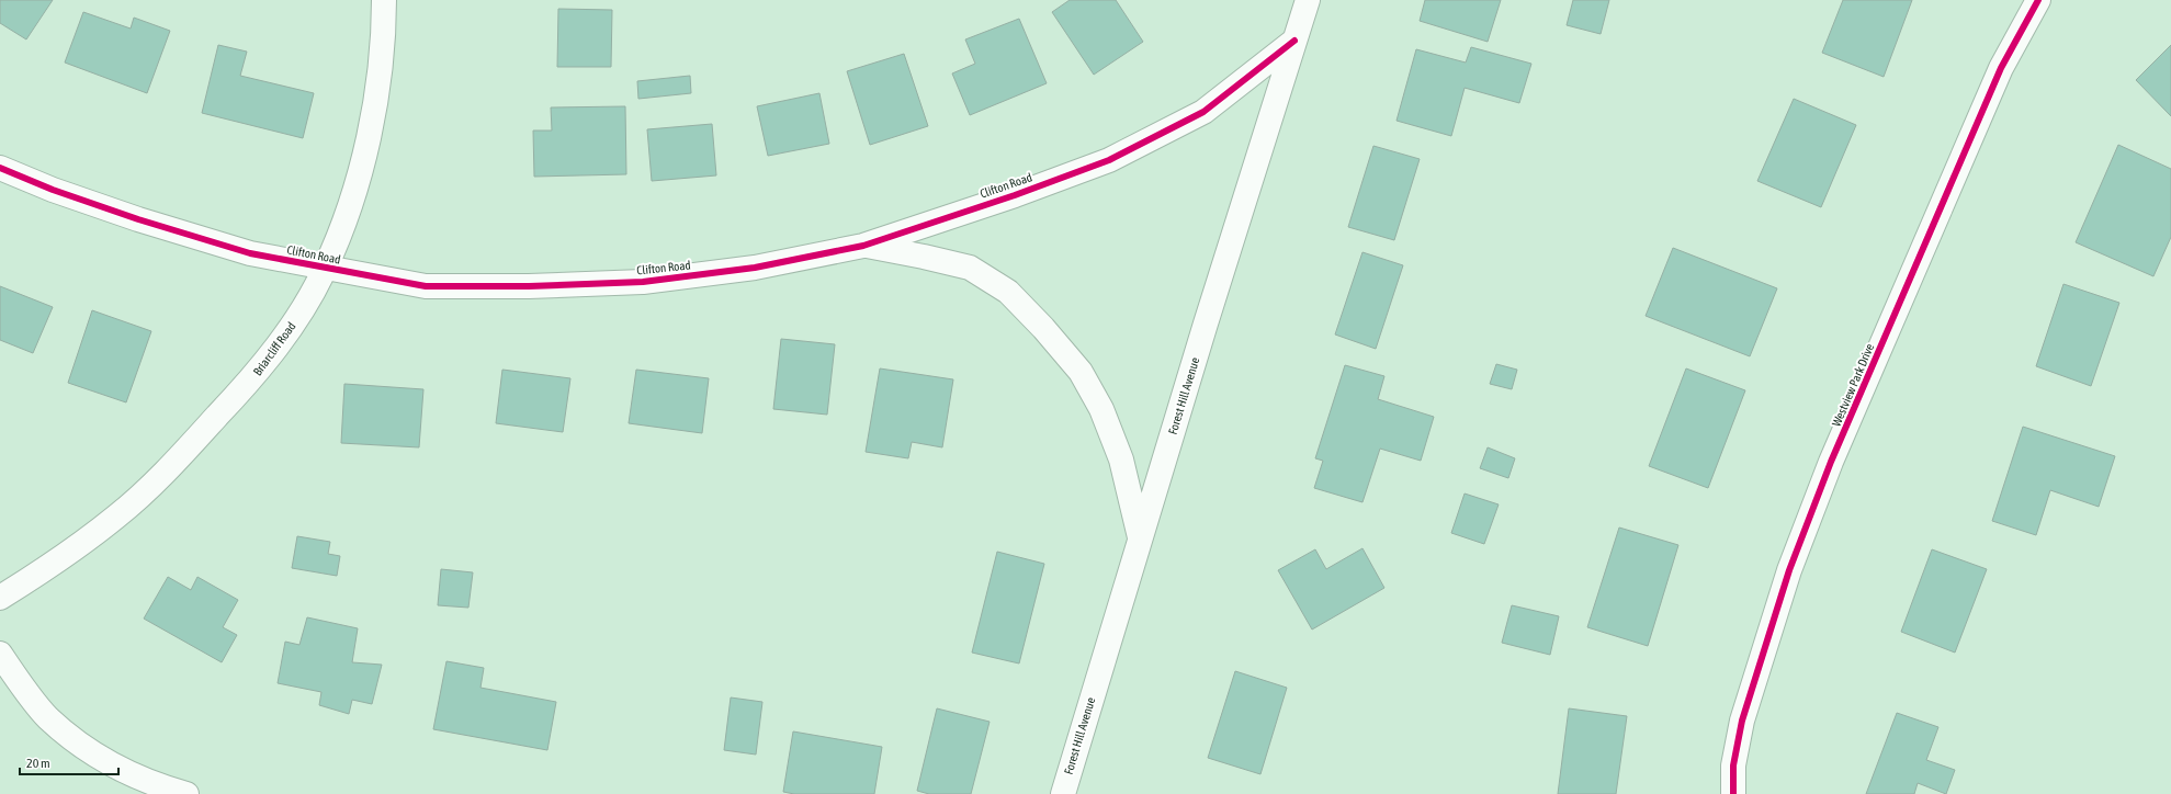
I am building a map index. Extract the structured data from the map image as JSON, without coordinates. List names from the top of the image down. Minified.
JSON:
{"streets":{"street":["Clifton Road","Briarcliff Road","Westview Park Drive","Forest Hill Avenue"]},"crossings":[["Clifton Road","Briarcliff Road"],["Clifton Road","Forest Hill Avenue"]],"scale_bar":"20 m"}
